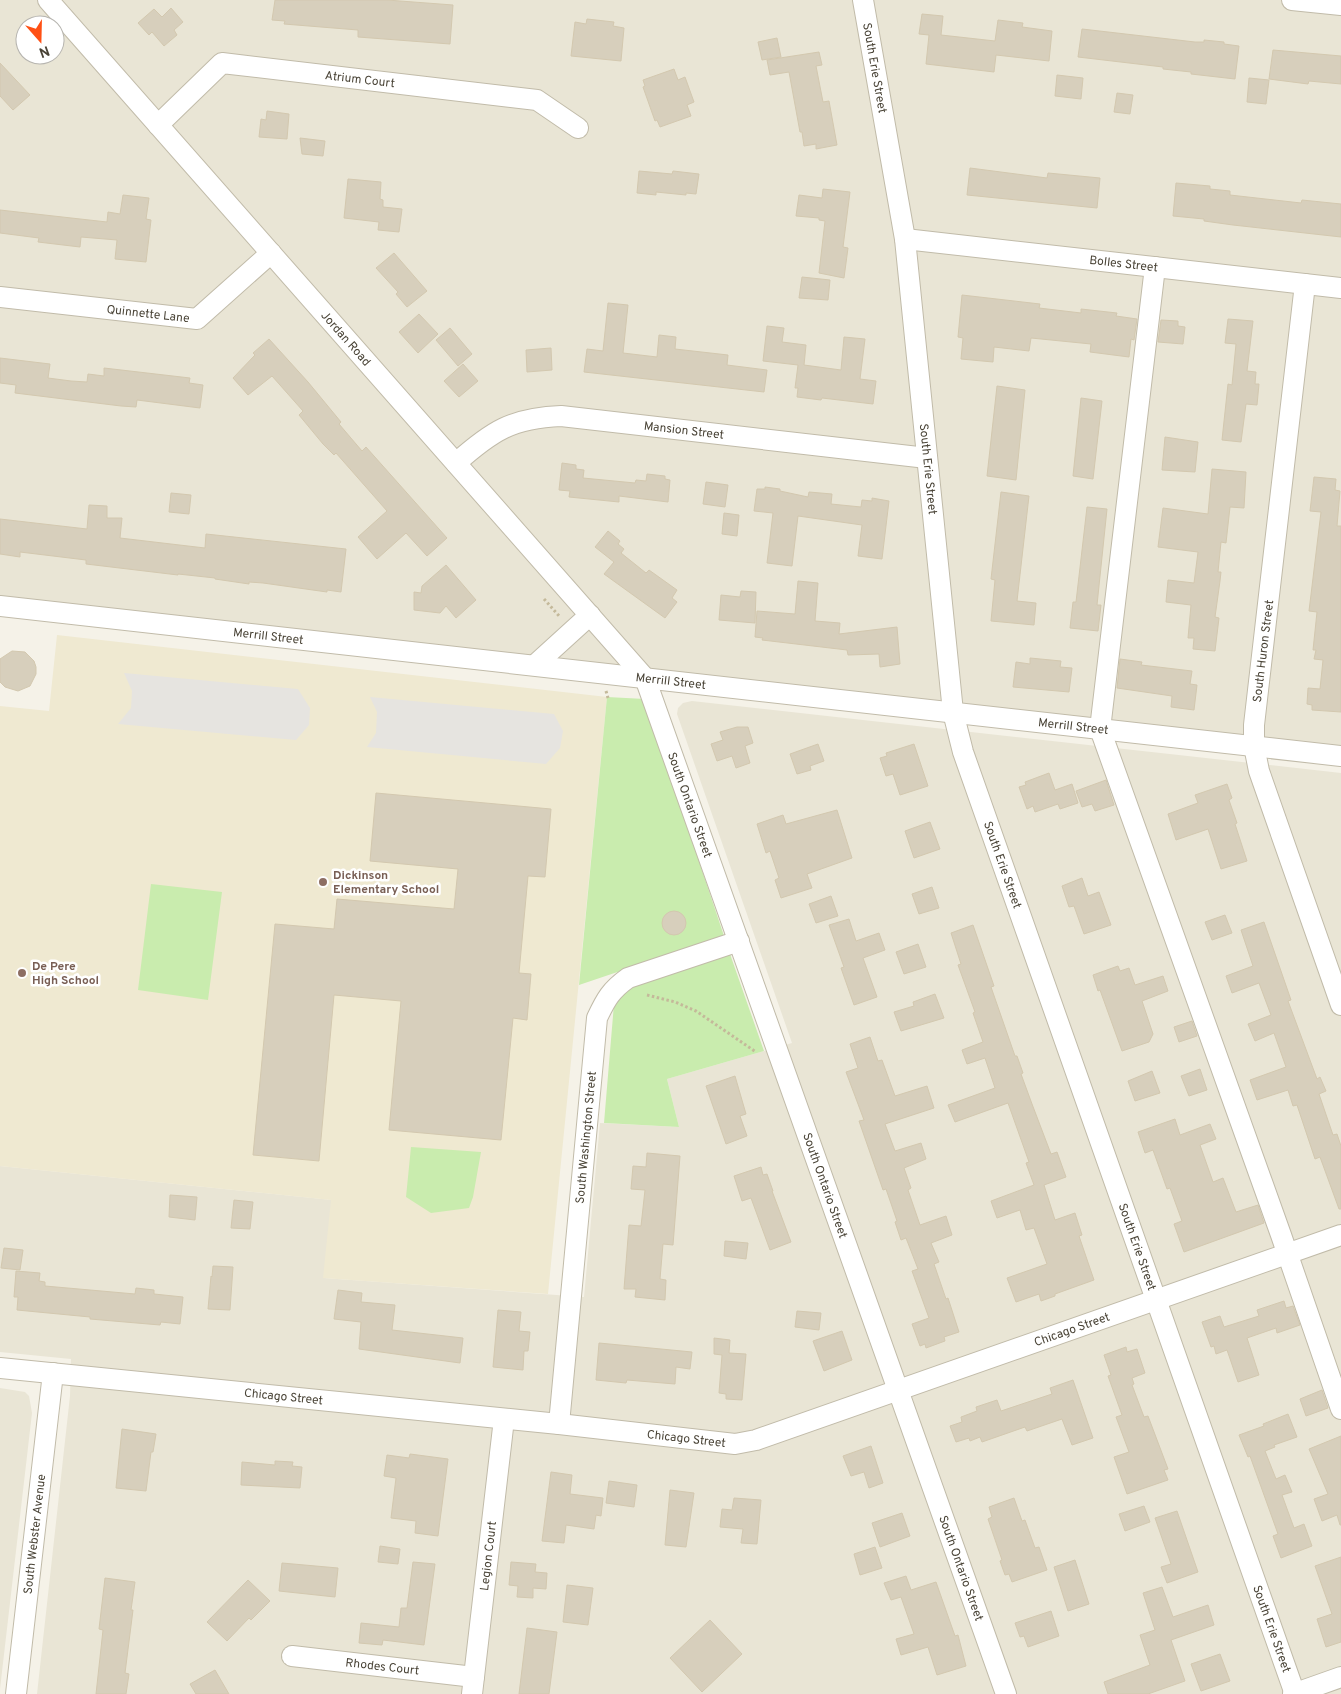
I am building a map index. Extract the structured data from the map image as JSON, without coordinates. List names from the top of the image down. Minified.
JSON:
{"streets":{"street":["South Erie Street","Atrium Court","Bolles Street","Quinnette Lane","Jordan Road","Mansion Street","Merrill Street","South Huron Street","South Ontario Street","South Washington Street","Chicago Street","South Webster Avenue","Legion Court","Rhodes Court"]},"crossings":[["South Erie Street","Bolles Street"],["South Erie Street","Mansion Street"],["South Erie Street","Merrill Street"],["South Erie Street","Chicago Street"],["Atrium Court","Jordan Road"],["Bolles Street","South Huron Street"],["Quinnette Lane","Jordan Road"],["Jordan Road","Mansion Street"],["Jordan Road","Merrill Street"],["Jordan Road","South Ontario Street"],["Merrill Street","South Huron Street"],["Merrill Street","South Ontario Street"],["South Ontario Street","South Washington Street"],["South Ontario Street","Chicago Street"],["South Washington Street","Chicago Street"],["Chicago Street","South Webster Avenue"],["Chicago Street","Legion Court"],["Legion Court","Rhodes Court"]],"places":["Dickinson Elementary School","De Pere High School"],"north":"bottom"}
